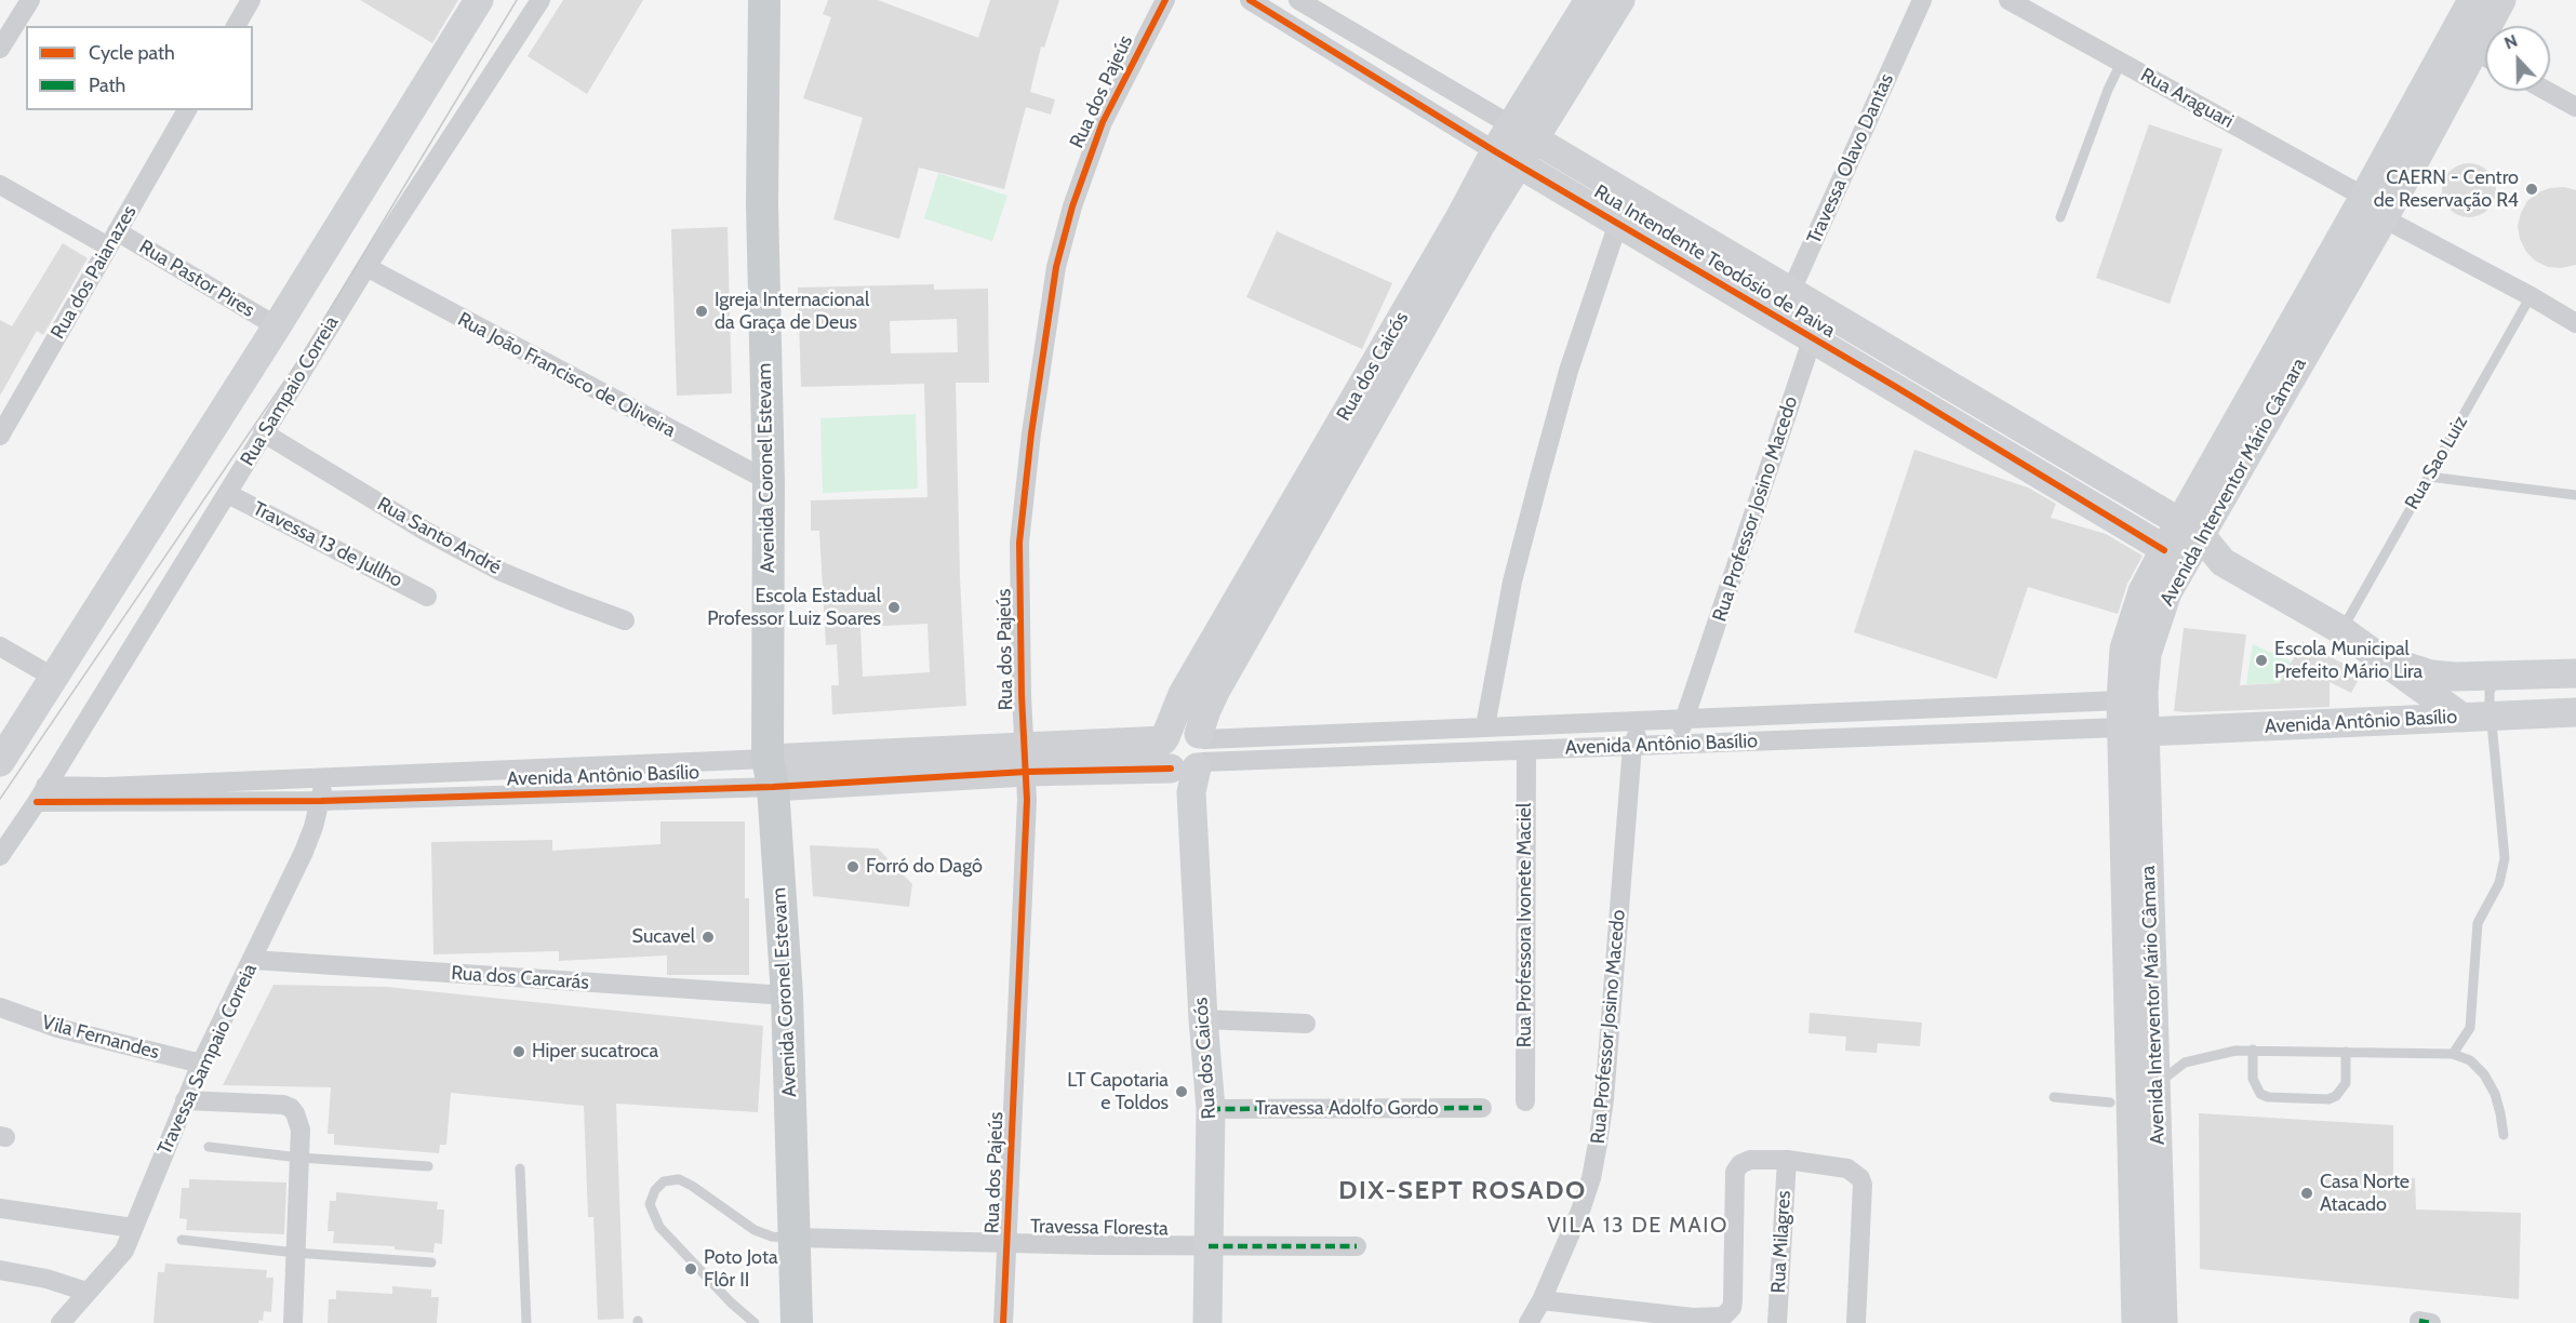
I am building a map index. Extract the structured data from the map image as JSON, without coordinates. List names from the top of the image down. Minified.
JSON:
{"streets":{"main road":["Rua Intendente Teodósio de Paiva","Rua dos Caicós","Avenida Coronel Estevam","Avenida Interventor Mário Câmara","Avenida Antônio Basílio"],"street":["Rua dos Pajeús","Rua Araguari","Travessa Olavo Dantas","Rua dos Paianazes","Rua Pastor Pires","Rua João Francisco de Oliveira","Rua Sampaio Correia","Rua Professor Josino Macedo","Rua Santo André","Travessa 13 de Jullho","Rua Professora Ivonete Maciel","Rua dos Carcarás","Vila Fernandes","Travessa Sampaio Correia","Travessa Adolfo Gordo","Travessa Floresta","Rua Milagres"],"lane":["Rua Sao Luiz"]},"crossings":[["Rua dos Pajeús","Avenida Antônio Basílio"],["Rua dos Pajeús","Travessa Floresta"],["Rua Araguari","Avenida Interventor Mário Câmara"],["Travessa Olavo Dantas","Rua Intendente Teodósio de Paiva"],["Rua Intendente Teodósio de Paiva","Rua dos Caicós"],["Rua Intendente Teodósio de Paiva","Rua Sao Luiz"],["Rua Intendente Teodósio de Paiva","Avenida Interventor Mário Câmara"],["Rua Intendente Teodósio de Paiva","Rua Professor Josino Macedo"],["Rua Intendente Teodósio de Paiva","Avenida Antônio Basílio"],["Rua dos Paianazes","Rua Pastor Pires"],["Rua dos Caicós","Avenida Antônio Basílio"],["Rua dos Caicós","Travessa Adolfo Gordo"],["Rua dos Caicós","Travessa Floresta"],["Rua João Francisco de Oliveira","Rua Sampaio Correia"],["Rua João Francisco de Oliveira","Avenida Coronel Estevam"],["Rua Sampaio Correia","Rua Santo André"],["Rua Sampaio Correia","Travessa 13 de Jullho"],["Rua Sampaio Correia","Avenida Antônio Basílio"],["Avenida Coronel Estevam","Avenida Antônio Basílio"],["Avenida Coronel Estevam","Rua dos Carcarás"],["Avenida Coronel Estevam","Travessa Floresta"],["Avenida Interventor Mário Câmara","Avenida Antônio Basílio"],["Rua Professor Josino Macedo","Avenida Antônio Basílio"],["Avenida Antônio Basílio","Rua Professora Ivonete Maciel"],["Avenida Antônio Basílio","Travessa Sampaio Correia"],["Rua dos Carcarás","Travessa Sampaio Correia"],["Vila Fernandes","Travessa Sampaio Correia"]],"districts":["DIX-SEPT ROSADO","VILA 13 DE MAIO"],"places":["CAERN - Centro de Reservação R4","Igreja Internacional da Graça de Deus","Escola Estadual Professor Luiz Soares","Escola Municipal Prefeito Mário Lira","Forró do Dagô","Sucavel","Hiper sucatroca","LT Capotaria e Toldos","Casa Norte Atacado","Poto Jota Flôr II"],"legend":["Cycle path","Path"],"north":"top"}
